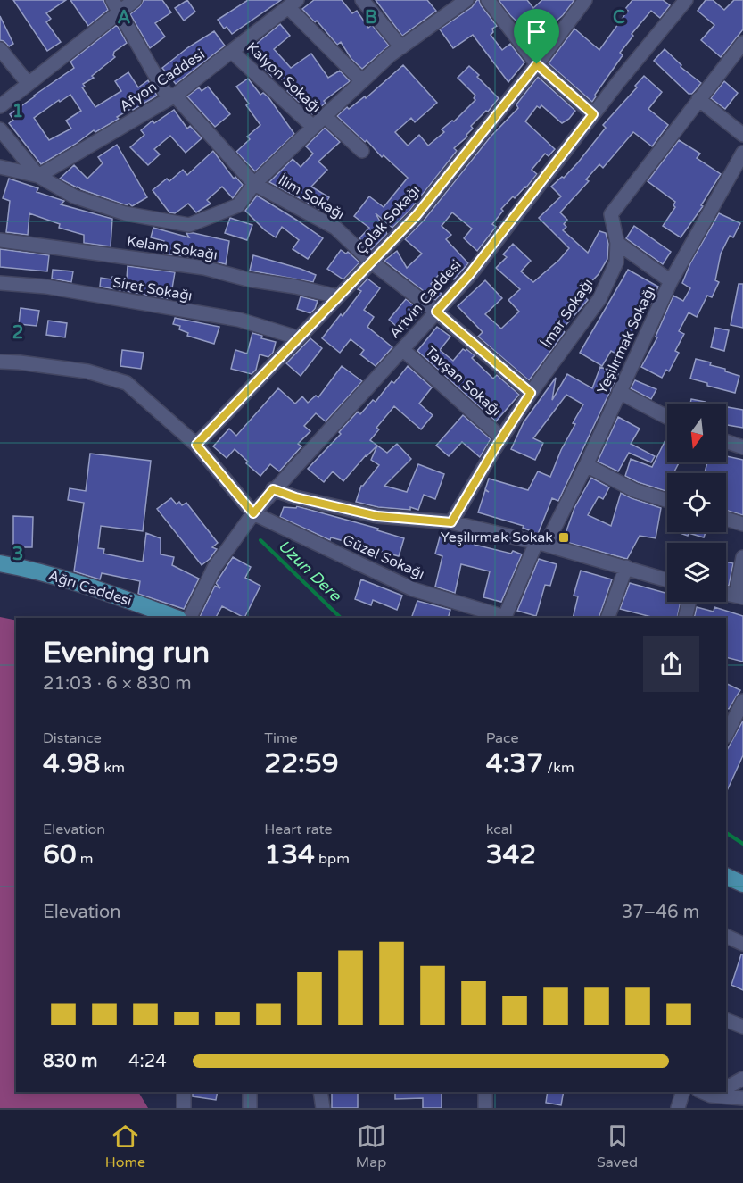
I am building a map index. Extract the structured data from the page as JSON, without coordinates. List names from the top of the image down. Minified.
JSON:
{"streets":{"main road":["Ağrı Caddesi"],"street":["Kalyon Sokağı","Afyon Caddesi","İlim Sokağı","Çolak Sokağı","Kelam Sokağı","Siret Sokağı","Artvin Caddesi","İmar Sokağı","Yeşilırmak Sokağı","Tavşan Sokağı","Güzel Sokağı"]},"crossings":[["Kalyon Sokağı","Afyon Caddesi"],["Afyon Caddesi","İlim Sokağı"],["İlim Sokağı","Çolak Sokağı"],["İlim Sokağı","Artvin Caddesi"],["İlim Sokağı","İmar Sokağı"],["Çolak Sokağı","Kelam Sokağı"],["Çolak Sokağı","Siret Sokağı"],["Artvin Caddesi","Tavşan Sokağı"],["Artvin Caddesi","Güzel Sokağı"],["İmar Sokağı","Tavşan Sokağı"],["Yeşilırmak Sokağı","Güzel Sokağı"]],"water":["Uzun Dere"],"places":{"transit":["Yeşilırmak Sokak"]},"north":"bottom","page":{"heading":["Evening run","21:03 · 6 × 830 m"],"stats":[["Distance","4.98 km"],["Time","22:59"],["Pace","4:37 /km"],["Elevation","60 m"],["Heart rate","134 bpm"],["kcal","342"]],"chart":["Elevation","37–46 m"],"list":[{"name":"830 m","note":"4:24"}],"tabs":["Home","Map","Saved"]},"grid":{"columns":["A","B","C"],"rows":["1","2","3"]}}
